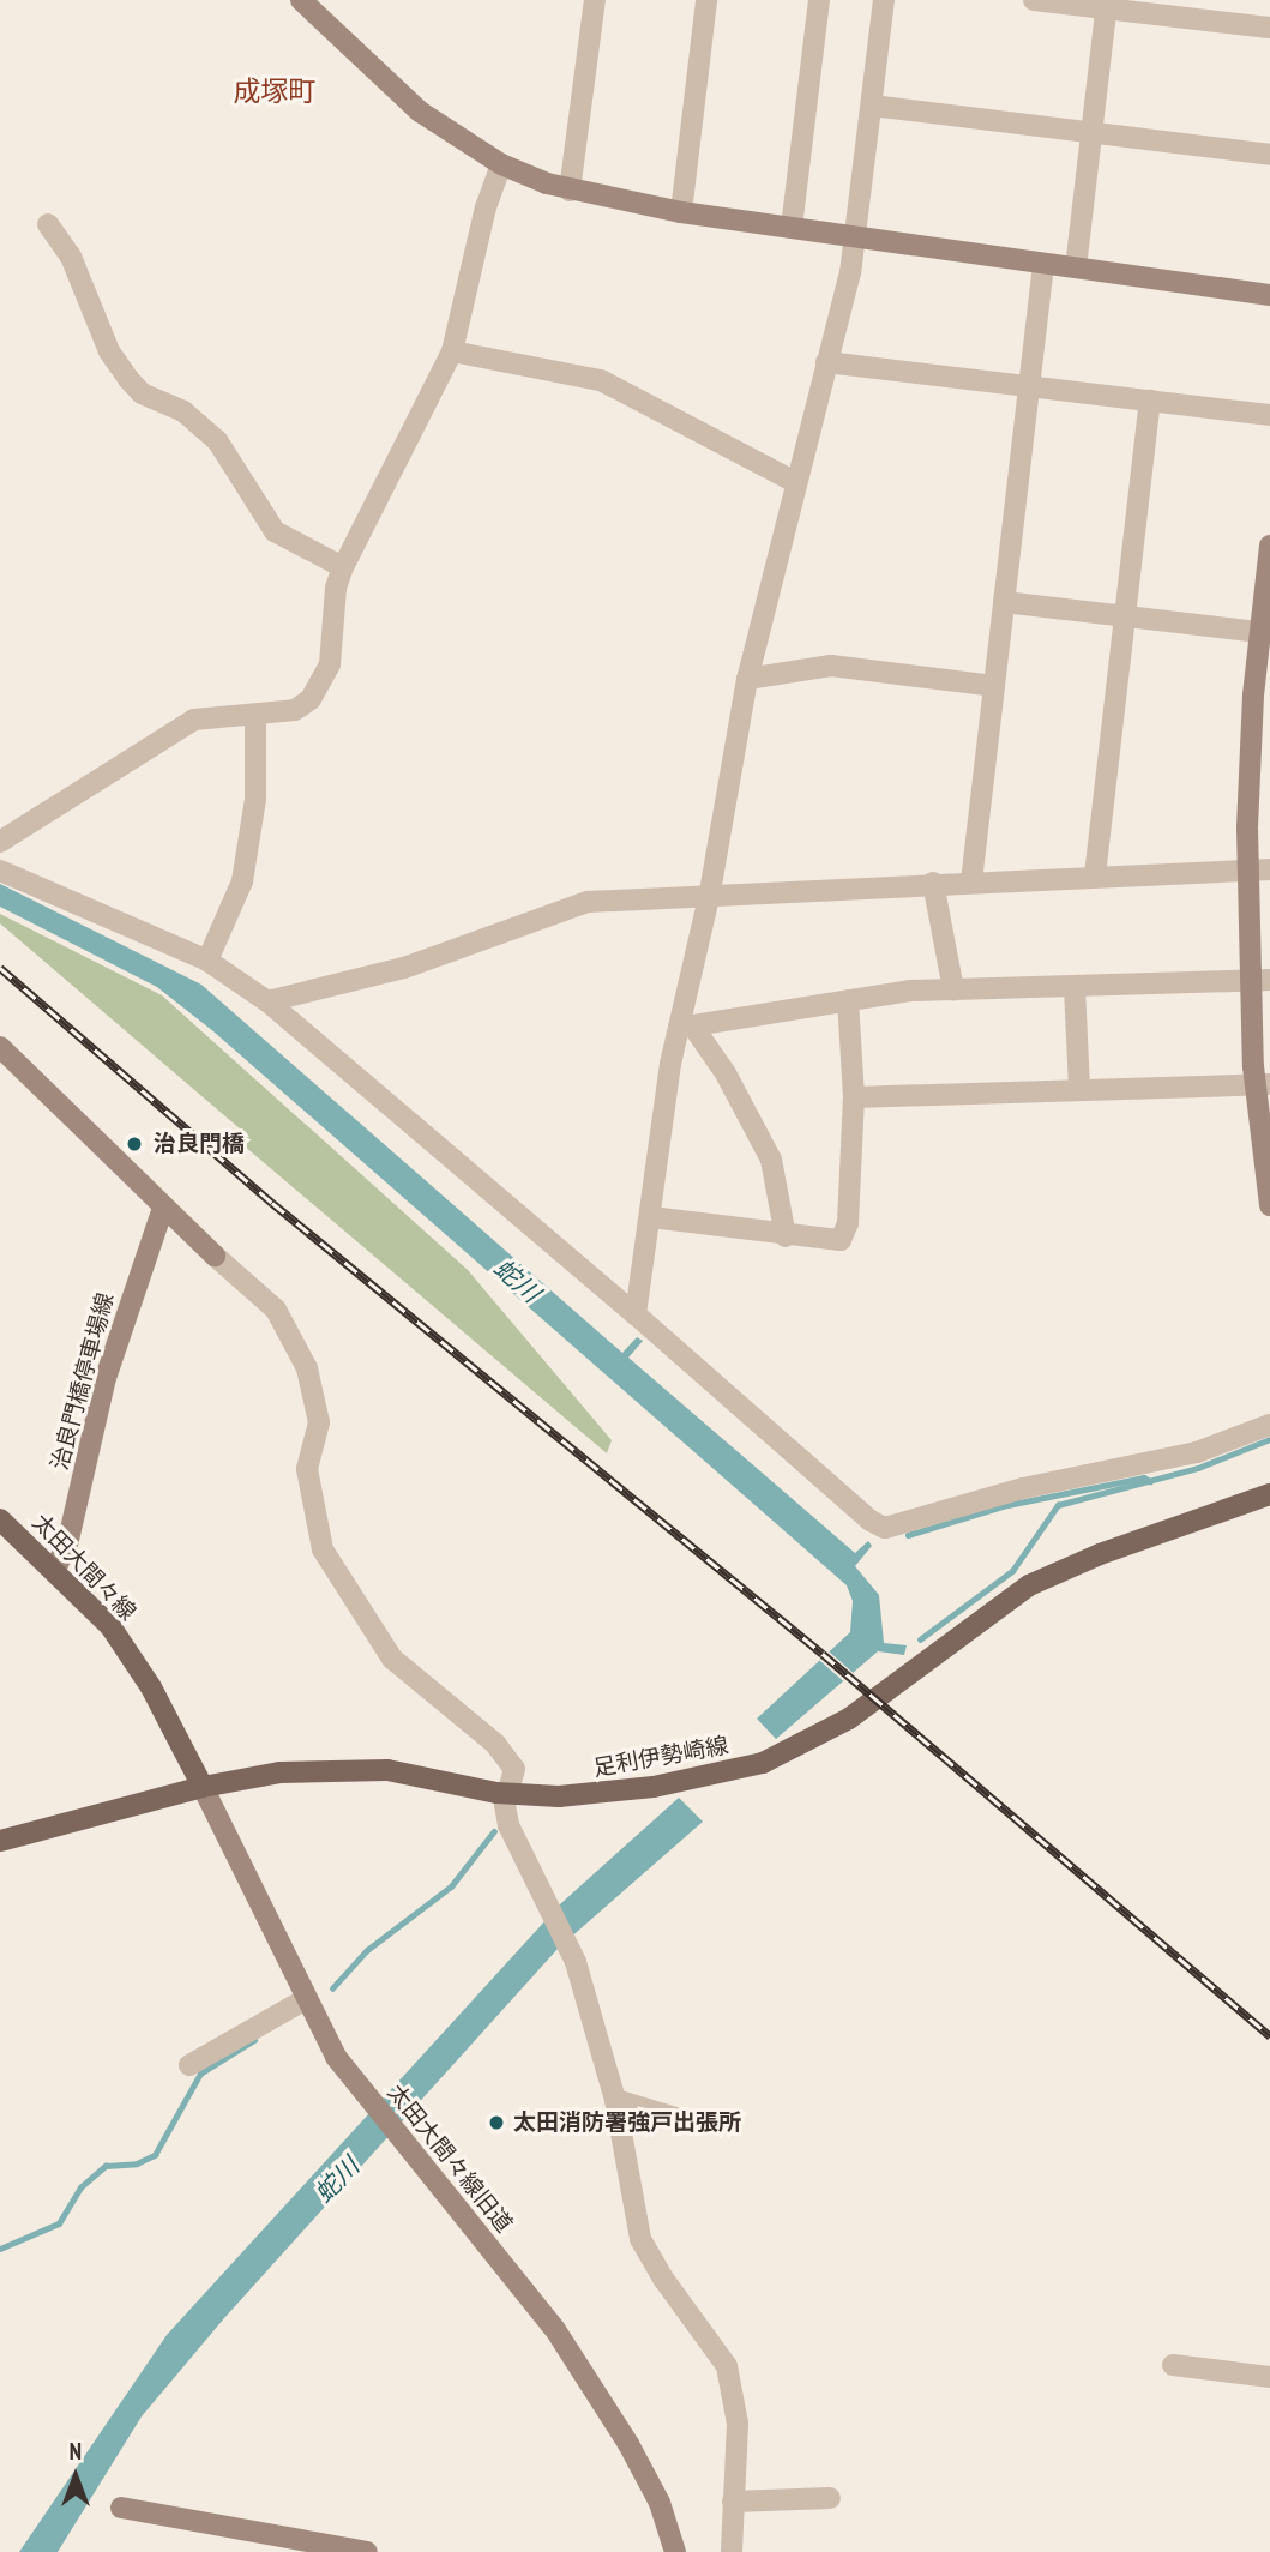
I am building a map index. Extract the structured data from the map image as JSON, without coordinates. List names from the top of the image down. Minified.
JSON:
{"streets":{"main road":["太田大間々線","足利伊勢崎線"],"street":["治良門橋停車場線","太田大間々線旧道"]},"crossings":[["治良門橋停車場線","太田大間々線"],["太田大間々線","足利伊勢崎線"],["太田大間々線","太田大間々線旧道"],["足利伊勢崎線","太田大間々線旧道"]],"districts":["成塚町"],"water":["蛇川"],"places":["治良門橋","太田消防署強戸出張所"],"north":"top"}
